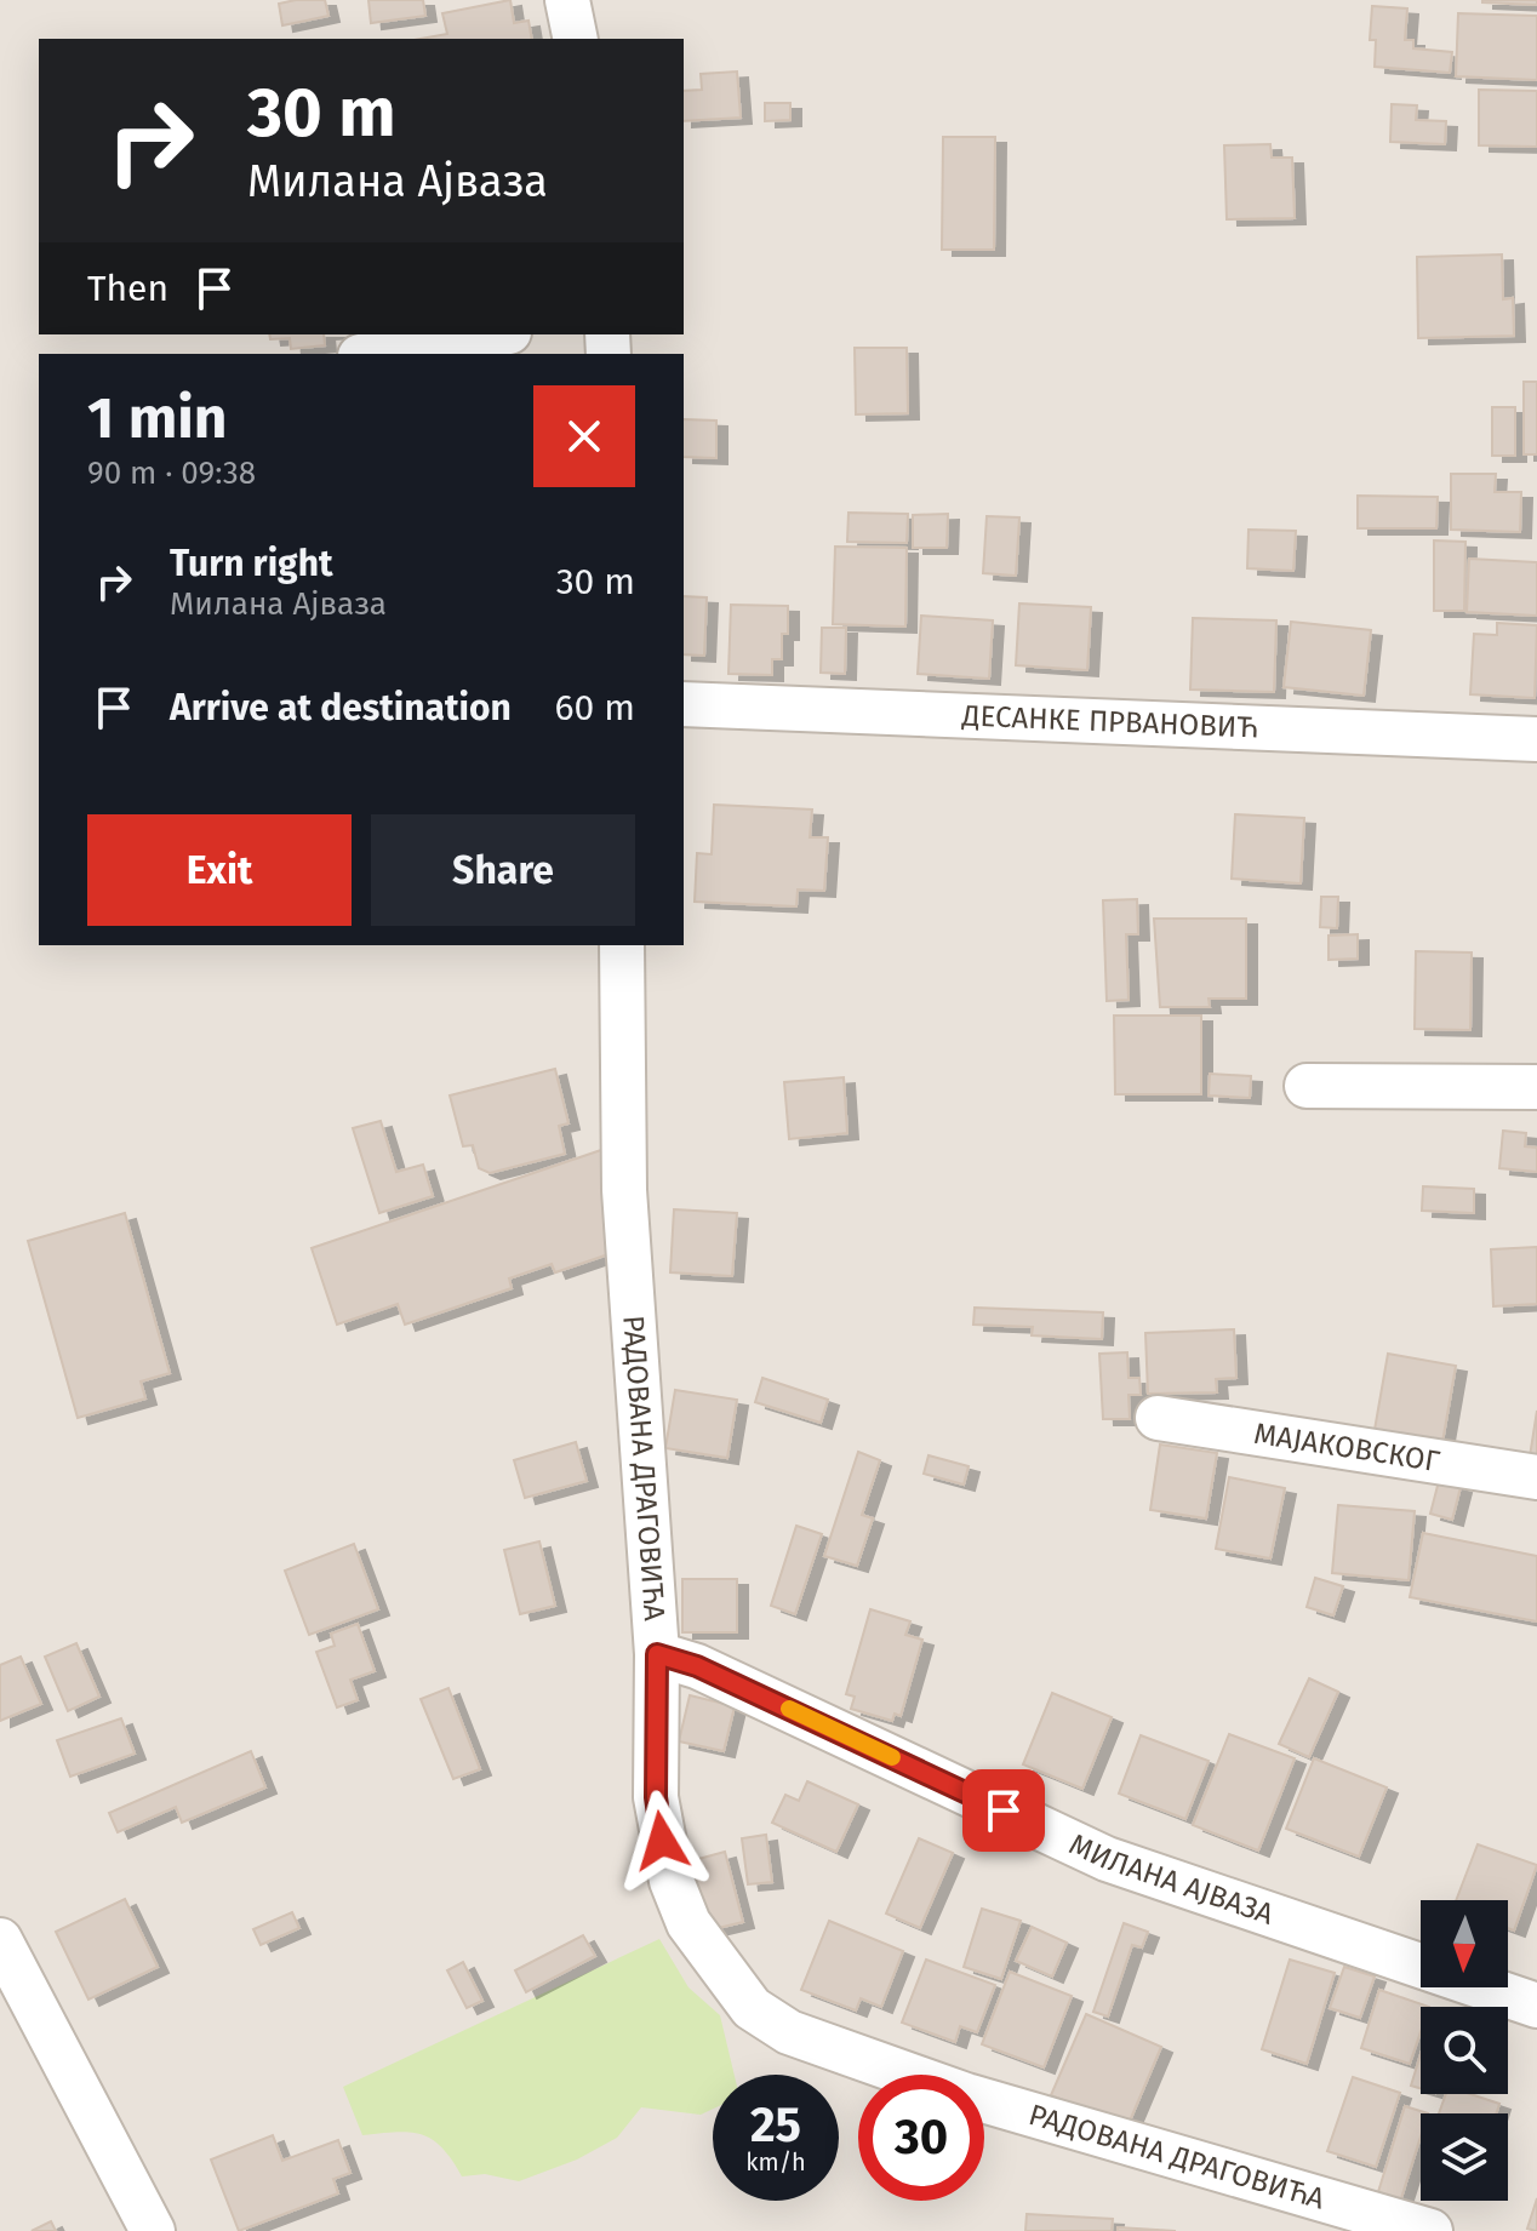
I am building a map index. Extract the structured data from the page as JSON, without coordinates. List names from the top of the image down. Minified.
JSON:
{"streets":{"street":["ДЕСАНКЕ ПРВАНОВИЋ","МАЈАКОВСКОГ","РАДОВАНА ДРАГОВИЋА","МИЛАНА АЈВАЗА"]},"crossings":[["РАДОВАНА ДРАГОВИЋА","МИЛАНА АЈВАЗА"]],"north":"bottom","page":{"turn":["30 m","Милана Ајваза"],"then":"Then","heading":["1 min","90 m · 09:38"],"list":[{"name":"Turn right","note":"Милана Ајваза","value":"30 m"},{"name":"Arrive at destination","value":"60 m"}],"buttons":["Exit","Share"],"speed":"25 km/h","limit":"30"}}
